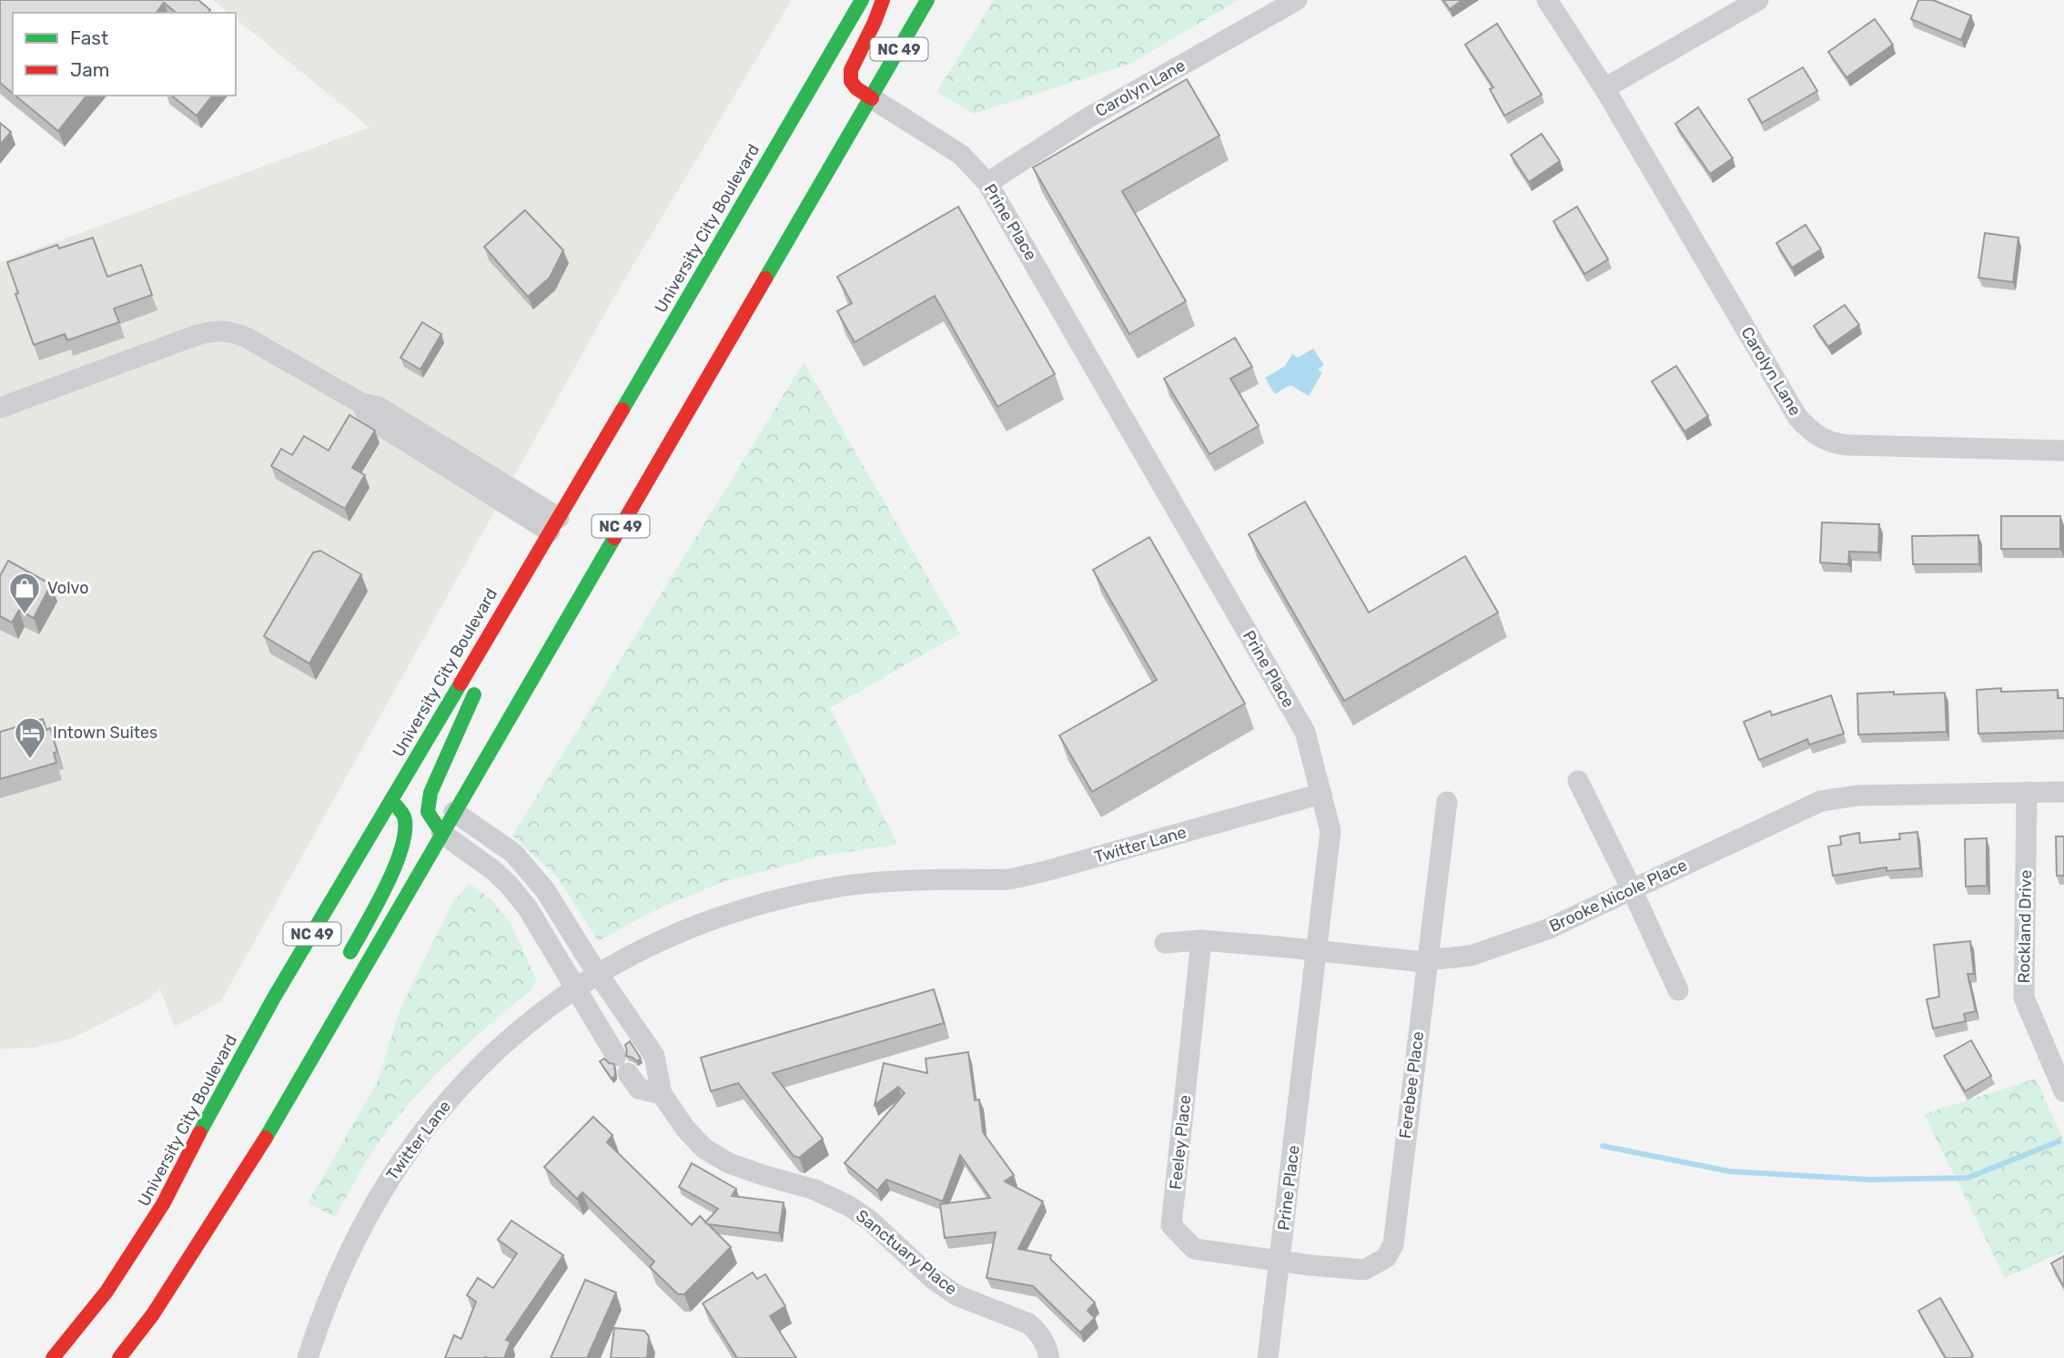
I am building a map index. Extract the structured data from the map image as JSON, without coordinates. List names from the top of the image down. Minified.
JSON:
{"streets":{"main road":["NC 49","University City Boulevard"],"street":["Carolyn Lane","Prine Place","Twitter Lane","Brooke Nicole Place","Rockland Drive","Ferebee Place","Feeley Place","Sanctuary Place"]},"crossings":[["NC 49","Prine Place"],["NC 49","Sanctuary Place"],["Carolyn Lane","Prine Place"],["Prine Place","Twitter Lane"],["Prine Place","Brooke Nicole Place"],["Prine Place","Ferebee Place"],["Prine Place","Feeley Place"],["Twitter Lane","Sanctuary Place"],["Brooke Nicole Place","Rockland Drive"],["Brooke Nicole Place","Ferebee Place"],["Brooke Nicole Place","Feeley Place"],["Ferebee Place","Feeley Place"]],"places":{"shop":["Volvo"],"hotel":["Intown Suites"]},"legend":["Fast","Jam"]}
